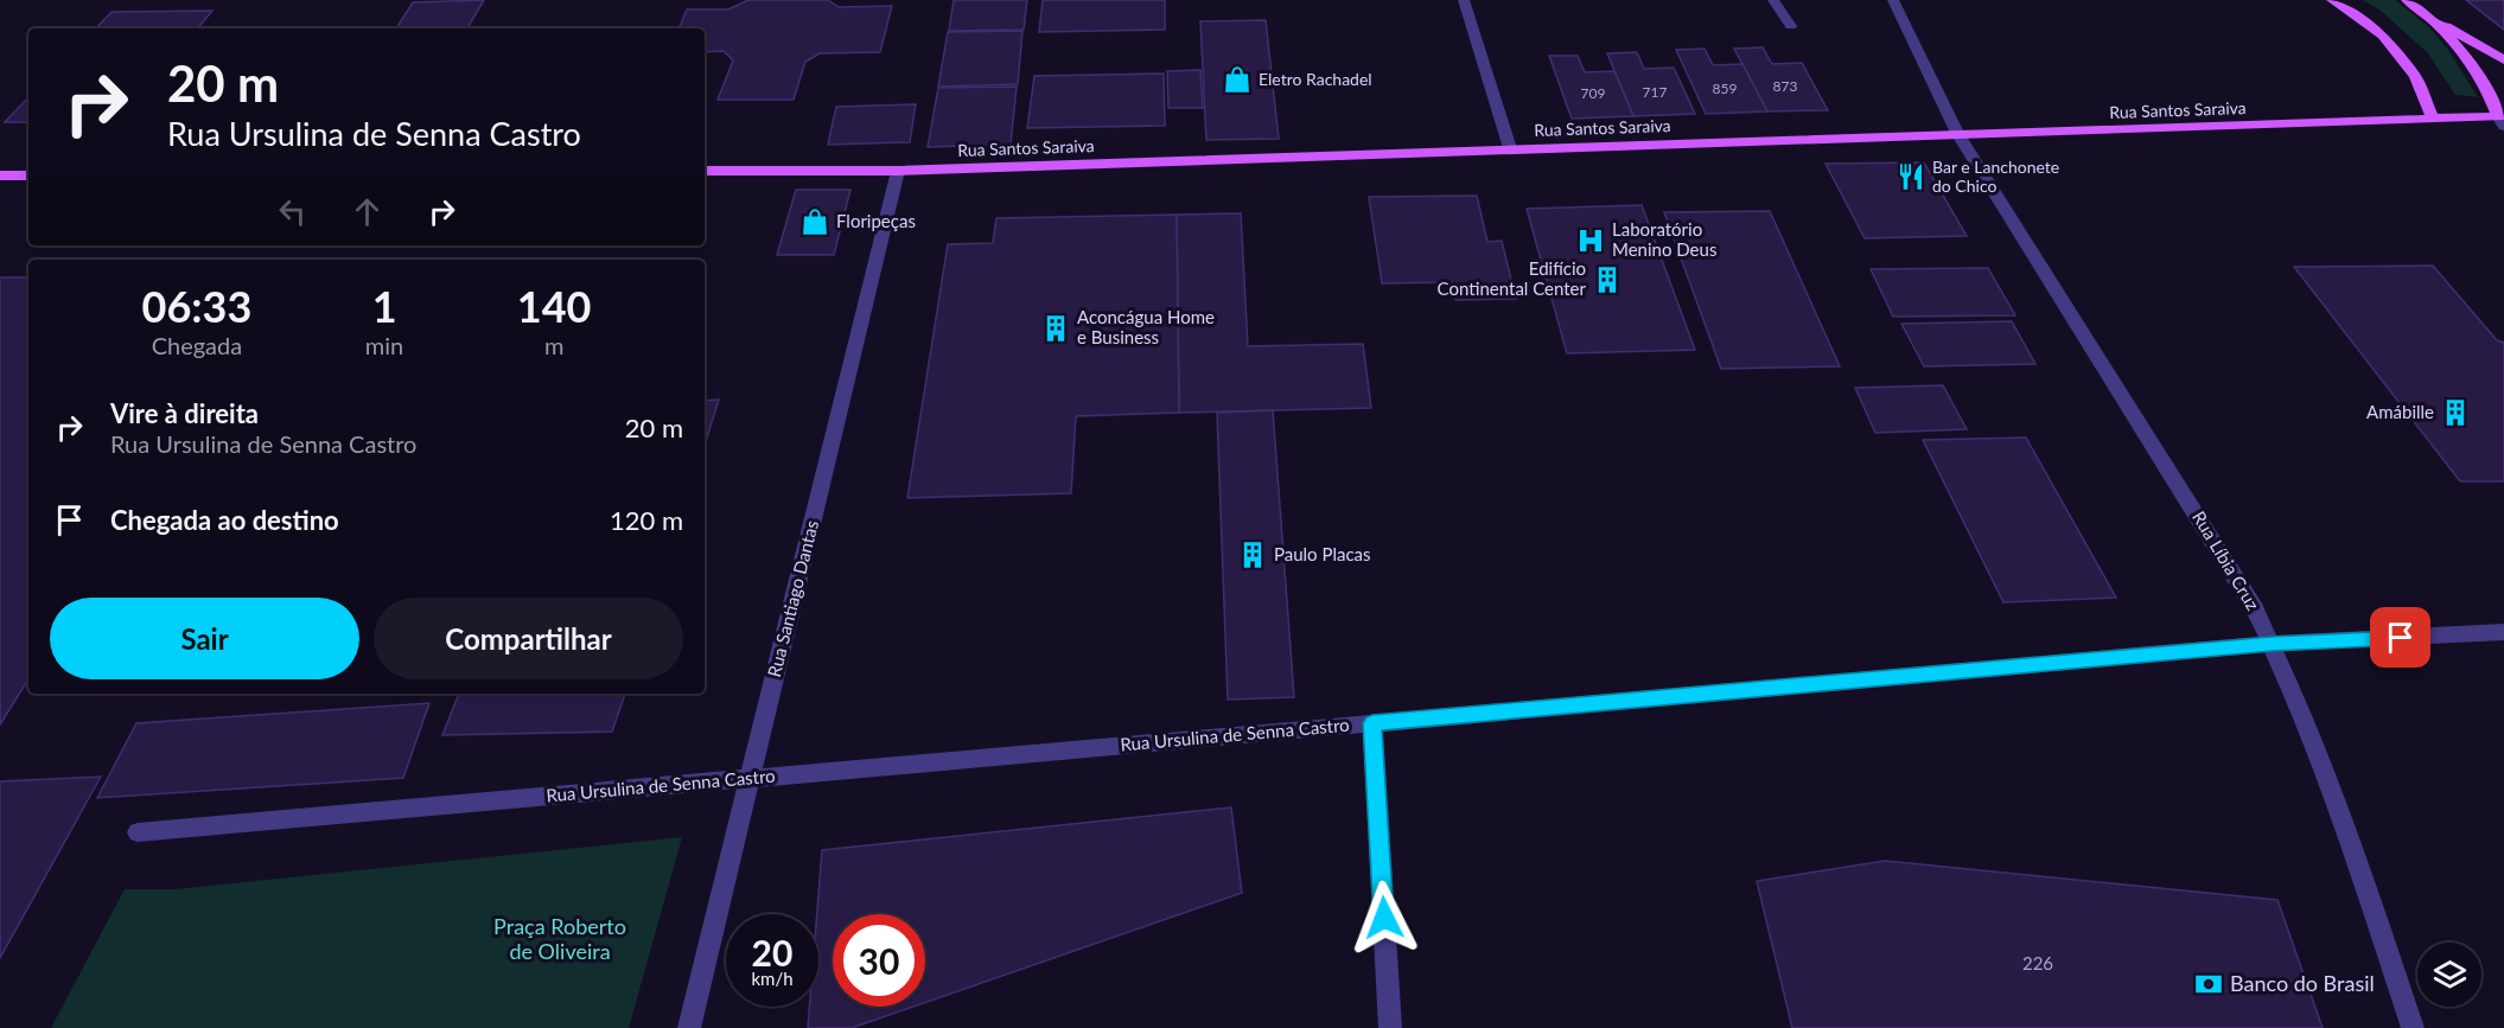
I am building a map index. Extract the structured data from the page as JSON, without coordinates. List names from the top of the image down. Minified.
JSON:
{"streets":{"main road":["Rua Santos Saraiva"],"street":["Rua Líbia Cruz","Rua Santiago Dantas","Rua Ursulina de Senna Castro"]},"crossings":[["Rua Santos Saraiva","Rua Líbia Cruz"],["Rua Santos Saraiva","Rua Santiago Dantas"],["Rua Líbia Cruz","Rua Ursulina de Senna Castro"],["Rua Santiago Dantas","Rua Ursulina de Senna Castro"]],"parks":["Praça Roberto de Oliveira"],"places":{"shop":["Eletro Rachadel","Floripeças"],"restaurant":["Bar e Lanchonete do Chico"],"hospital":["Laboratório Menino Deus"],"building":["Edifício Continental Center","Aconcágua Home e Business","Amábille","Paulo Placas"],"bank":["Banco do Brasil"]},"house_numbers":["873","859","717","709","226"],"page":{"turn":["20 m","Rua Ursulina de Senna Castro"],"eta":["06:33","Chegada","1","min","140","m"],"list":[{"name":"Vire à direita","note":"Rua Ursulina de Senna Castro","value":"20 m"},{"name":"Chegada ao destino","value":"120 m"}],"buttons":["Sair","Compartilhar"],"speed":"20 km/h","limit":"30"}}
